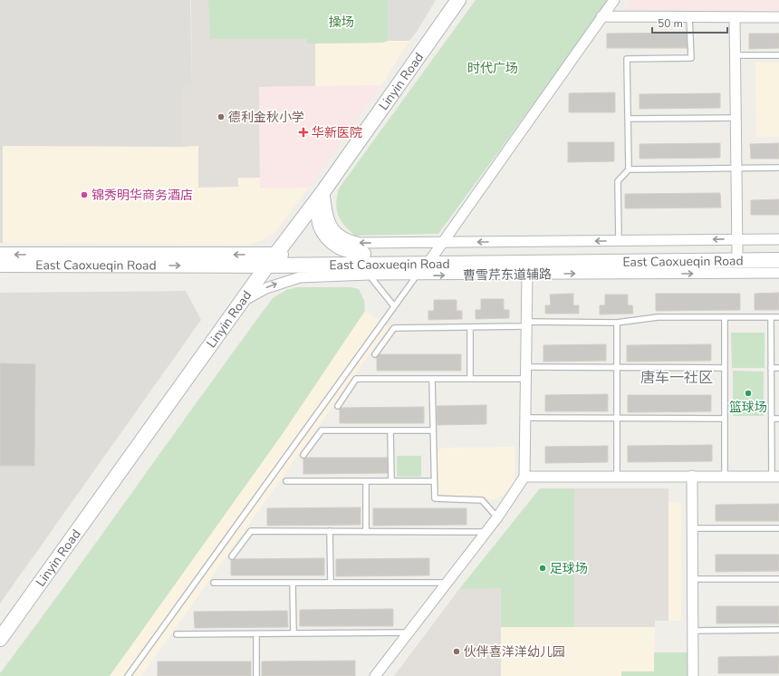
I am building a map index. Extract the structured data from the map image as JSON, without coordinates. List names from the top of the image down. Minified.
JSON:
{"streets":{"main road":["Linyin Road","East Caoxueqin Road"],"street":["曹雪芹东道辅路"]},"crossings":[["Linyin Road","East Caoxueqin Road"],["Linyin Road","曹雪芹东道辅路"]],"districts":["唐车一社区"],"parks":["操场","时代广场"],"places":{"other":["德利金秋小学","锦秀明华商务酒店","篮球场","足球场","伙伴喜洋洋幼儿园"],"health":["华新医院"]},"scale_bar":"50 m"}
